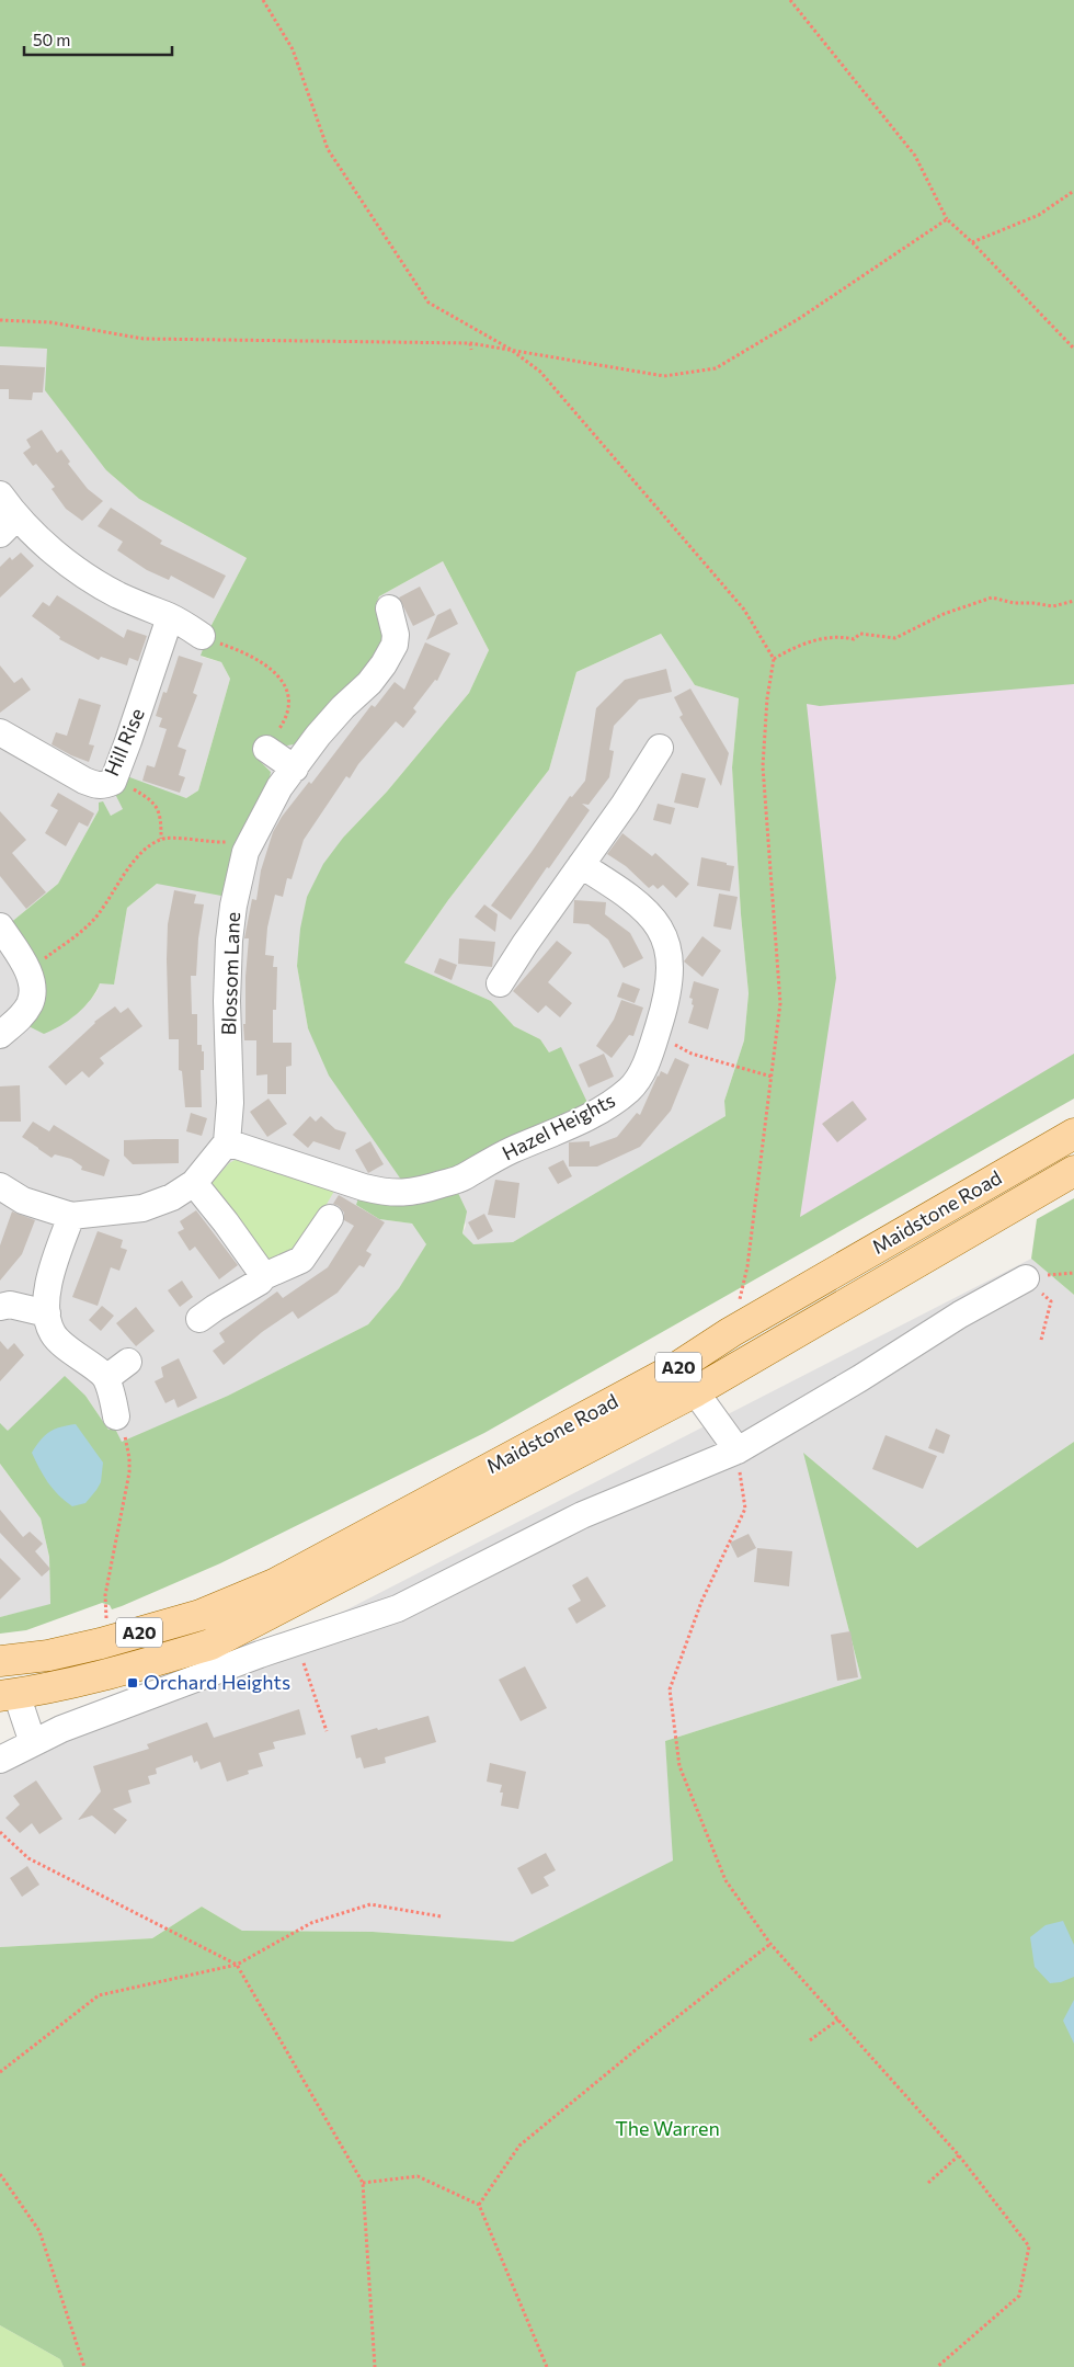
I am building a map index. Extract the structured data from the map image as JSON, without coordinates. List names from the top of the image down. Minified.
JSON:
{"streets":{"main road":["Maidstone Road","A20"],"street":["Hill Rise","Blossom Lane","Hazel Heights"]},"crossings":[["Blossom Lane","Hazel Heights"]],"parks":["The Warren"],"places":{"transit":["Orchard Heights"]},"scale_bar":"50 m"}
